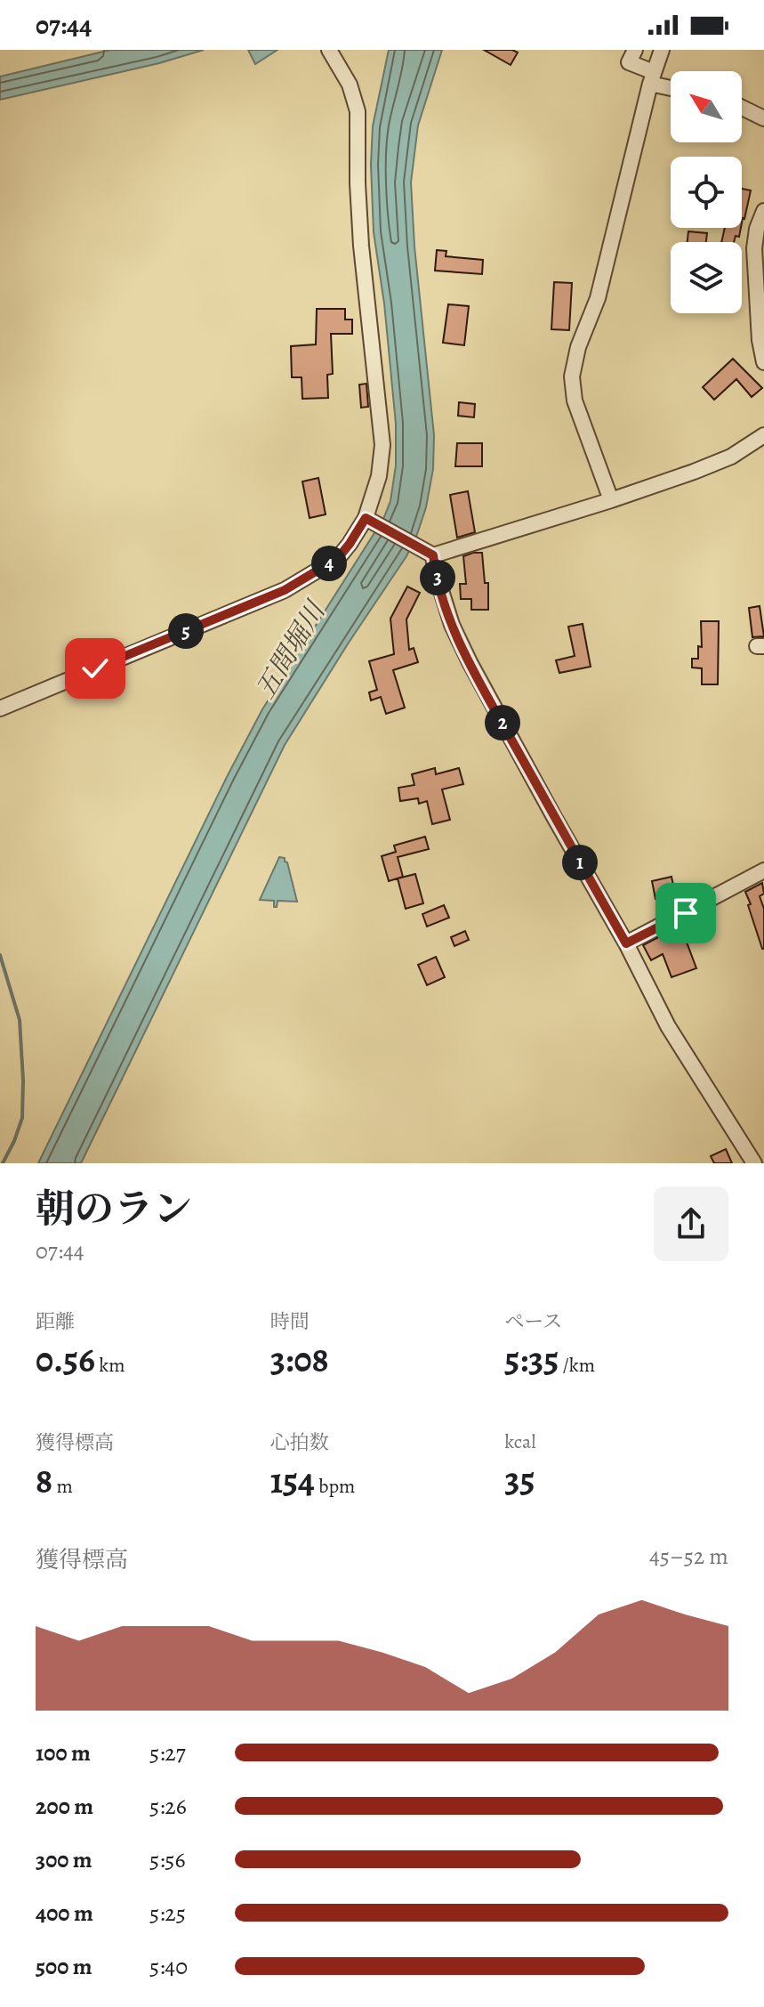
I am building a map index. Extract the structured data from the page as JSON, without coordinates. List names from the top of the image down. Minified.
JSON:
{"water":["五間堀川"],"north":"top left","page":{"status":"07:44","pins":["4","3","5","2","1"],"heading":["朝のラン","07:44"],"stats":[["距離","0.56 km"],["時間","3:08"],["ペース","5:35 /km"],["獲得標高","8 m"],["心拍数","154 bpm"],["kcal","35"]],"chart":["獲得標高","45–52 m"],"list":[{"name":"100 m","note":"5:27"},{"name":"200 m","note":"5:26"},{"name":"300 m","note":"5:56"},{"name":"400 m","note":"5:25"},{"name":"500 m","note":"5:40"}]}}
